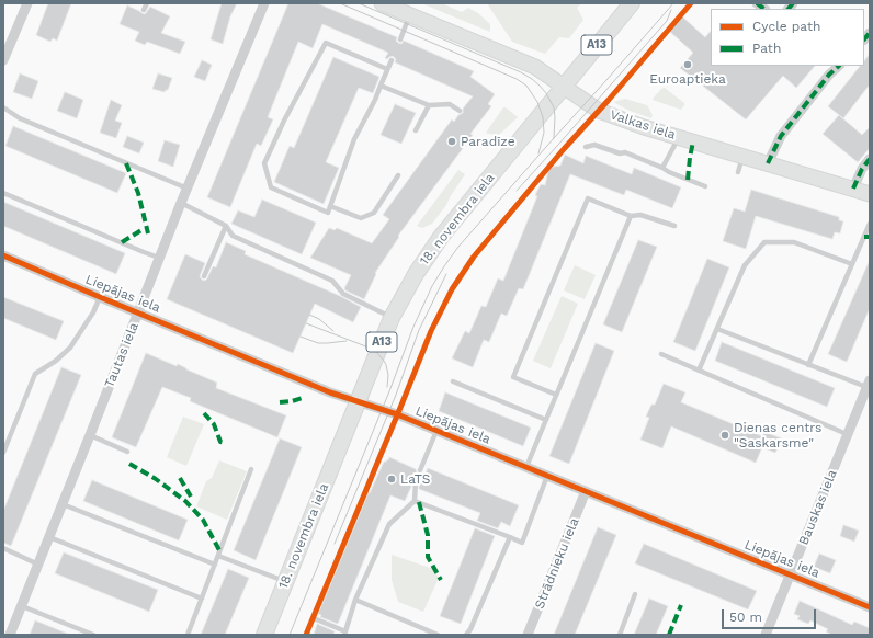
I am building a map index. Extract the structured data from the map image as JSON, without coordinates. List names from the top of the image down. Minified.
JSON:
{"streets":{"main road":["A13","18. novembra iela"],"street":["Valkas iela","Liepājas iela","Tautas iela","Bauskas iela","Strādnieku iela"]},"crossings":[["Valkas iela","18. novembra iela"],["18. novembra iela","Liepājas iela"],["Liepājas iela","Tautas iela"],["Liepājas iela","Bauskas iela"],["Liepājas iela","Strādnieku iela"]],"places":["Euroaptieka","Paradīze","Dienas centrs \"Saskarsme\"","LaTS"],"legend":["Cycle path","Path"],"scale_bar":"50 m"}
